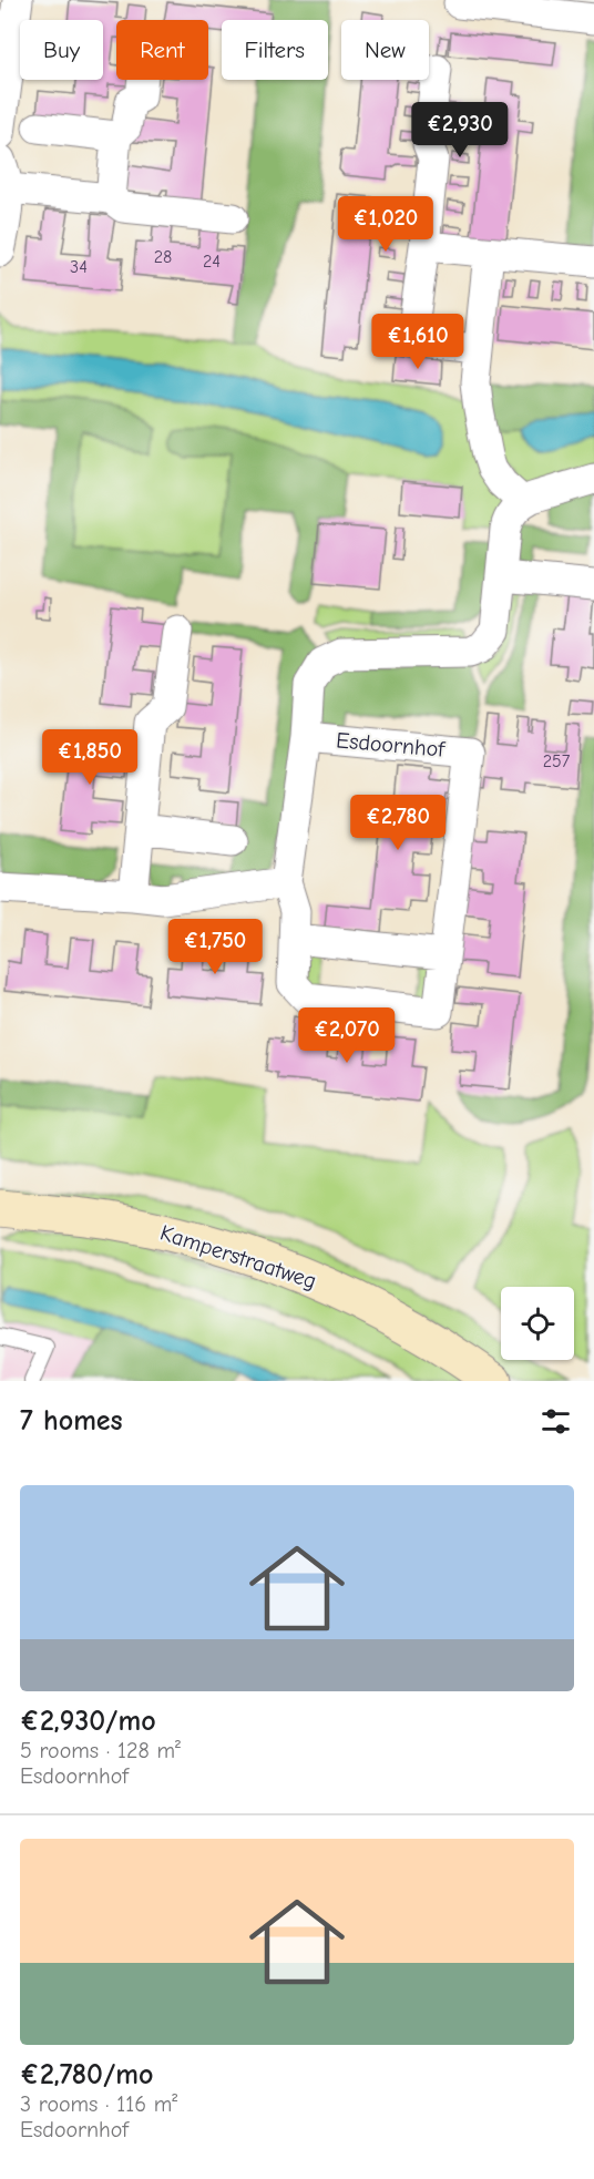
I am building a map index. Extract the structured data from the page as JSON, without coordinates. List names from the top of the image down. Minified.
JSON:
{"streets":{"main road":["Kamperstraatweg"],"street":["Esdoornhof"]},"house_numbers":["28","24","34","257"],"page":{"chip":["Buy","Rent","Filters","New"],"price":["€2,930","€1,020","€1,610","€1,850","€2,780","€1,750","€2,070"],"heading":"7 homes","list":[{"name":"€2,930/mo","note":"5 rooms · 128 m² · Esdoornhof"},{"name":"€2,780/mo","note":"3 rooms · 116 m² · Esdoornhof"}]}}
